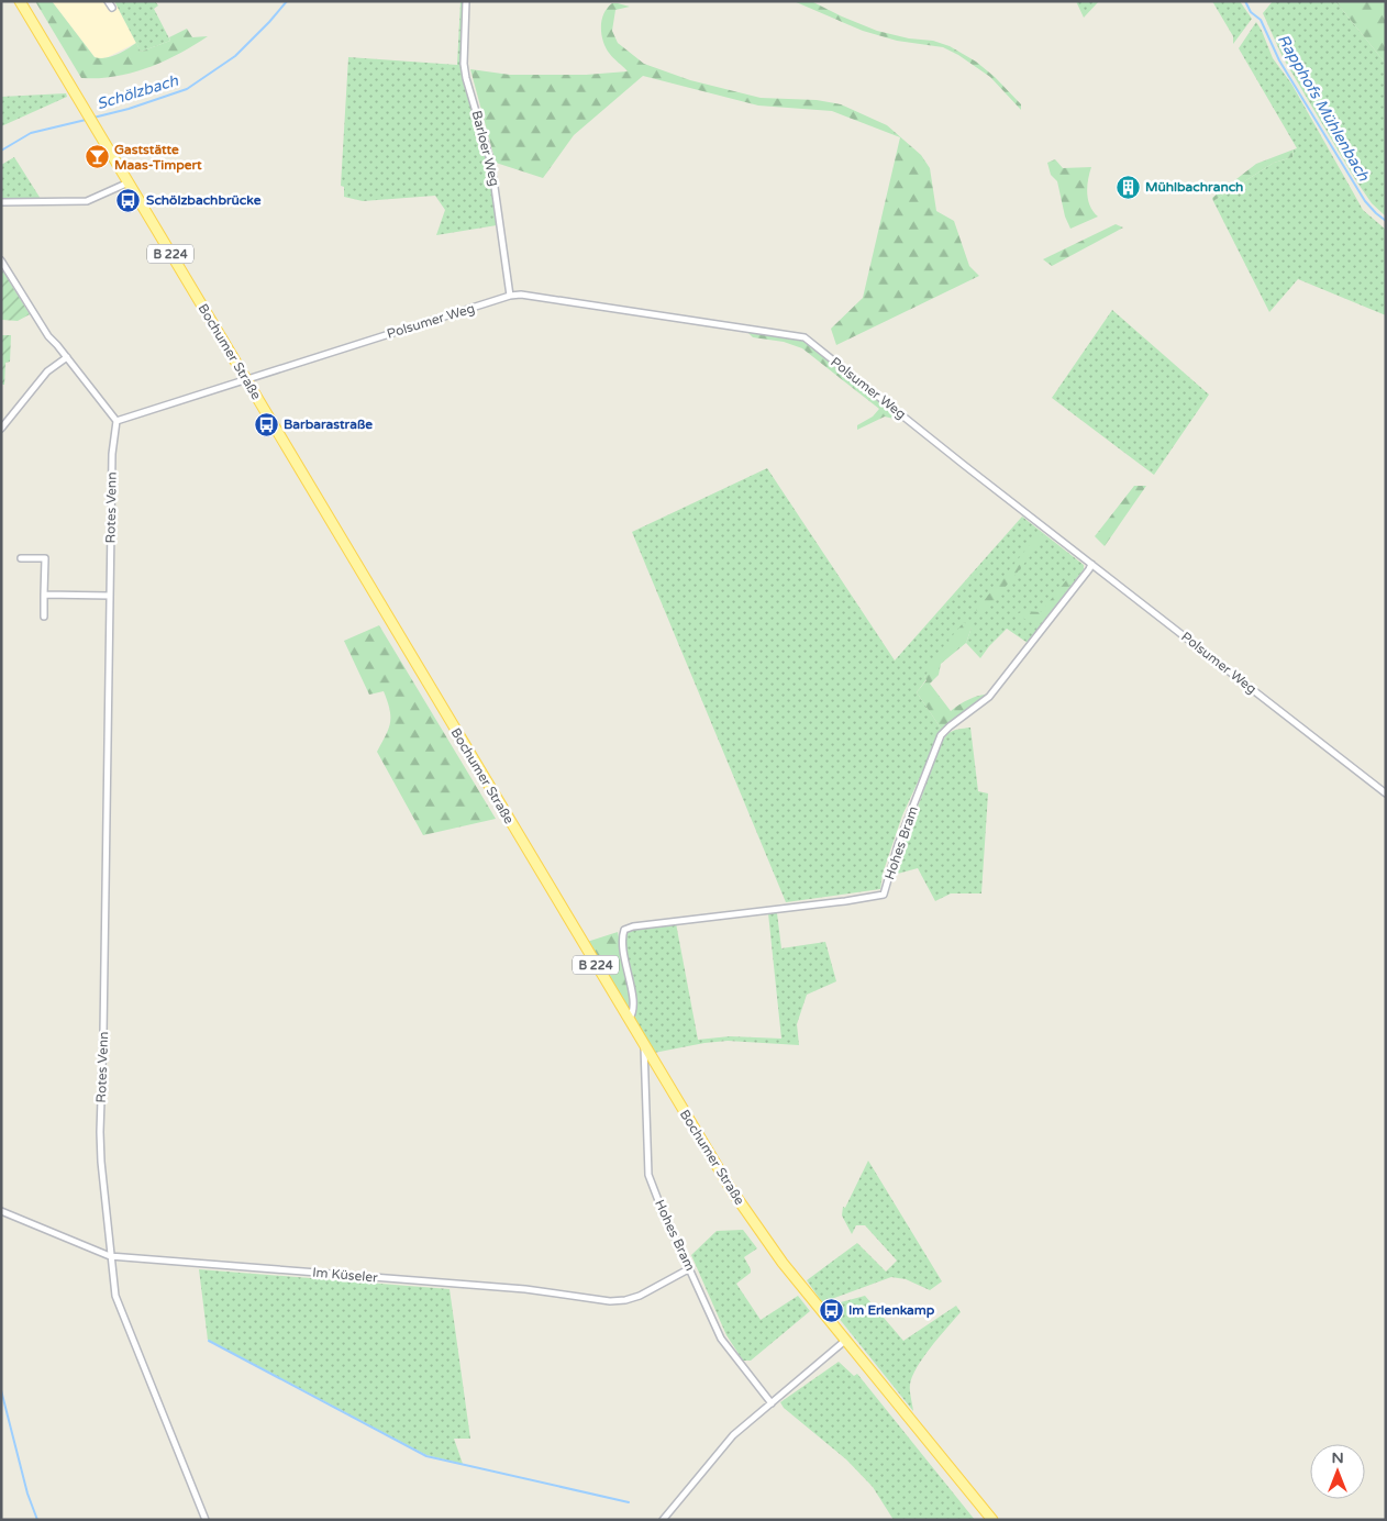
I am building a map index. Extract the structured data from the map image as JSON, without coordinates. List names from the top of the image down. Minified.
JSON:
{"streets":{"main road":["B 224","Bochumer Straße"],"street":["Barloer Weg","Polsumer Weg","Rotes Venn","Hohes Bram","Im Küseler"]},"crossings":[["Barloer Weg","Polsumer Weg"],["Polsumer Weg","Bochumer Straße"],["Polsumer Weg","Hohes Bram"],["Bochumer Straße","Hohes Bram"],["Rotes Venn","Im Küseler"],["Hohes Bram","Im Küseler"]],"water":["Schölzbach","Rapphofs Mühlenbach"],"places":{"bar":["Gaststätte Maas-Timpert"],"building":["Mühlbachranch"],"bus stop":["Schölzbachbrücke","Barbarastraße","Im Erlenkamp"]},"north":"top"}
